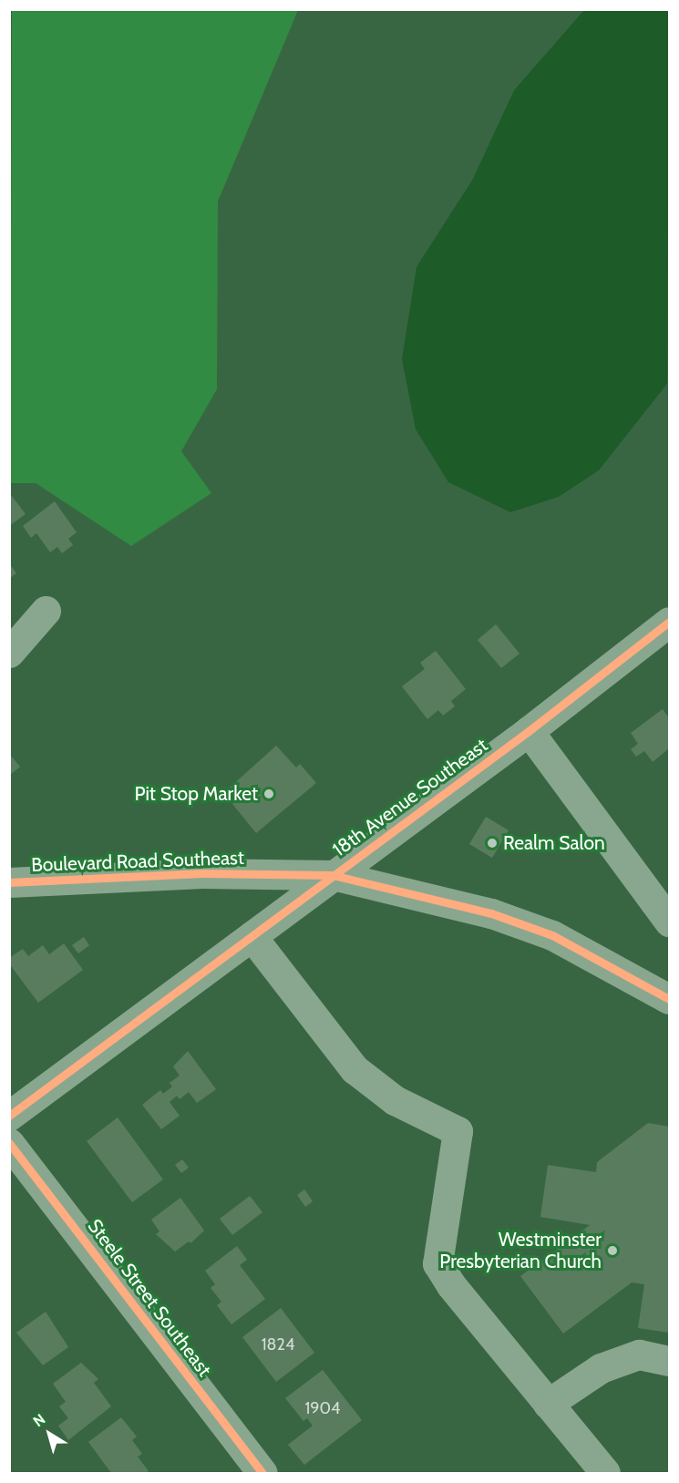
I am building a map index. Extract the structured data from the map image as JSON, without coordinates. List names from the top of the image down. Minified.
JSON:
{"streets":{"street":["18th Avenue Southeast","Boulevard Road Southeast","Steele Street Southeast"]},"crossings":[["18th Avenue Southeast","Boulevard Road Southeast"]],"places":["Pit Stop Market","Realm Salon","Westminster Presbyterian Church"],"house_numbers":["1824","1904"],"north":"top left"}
